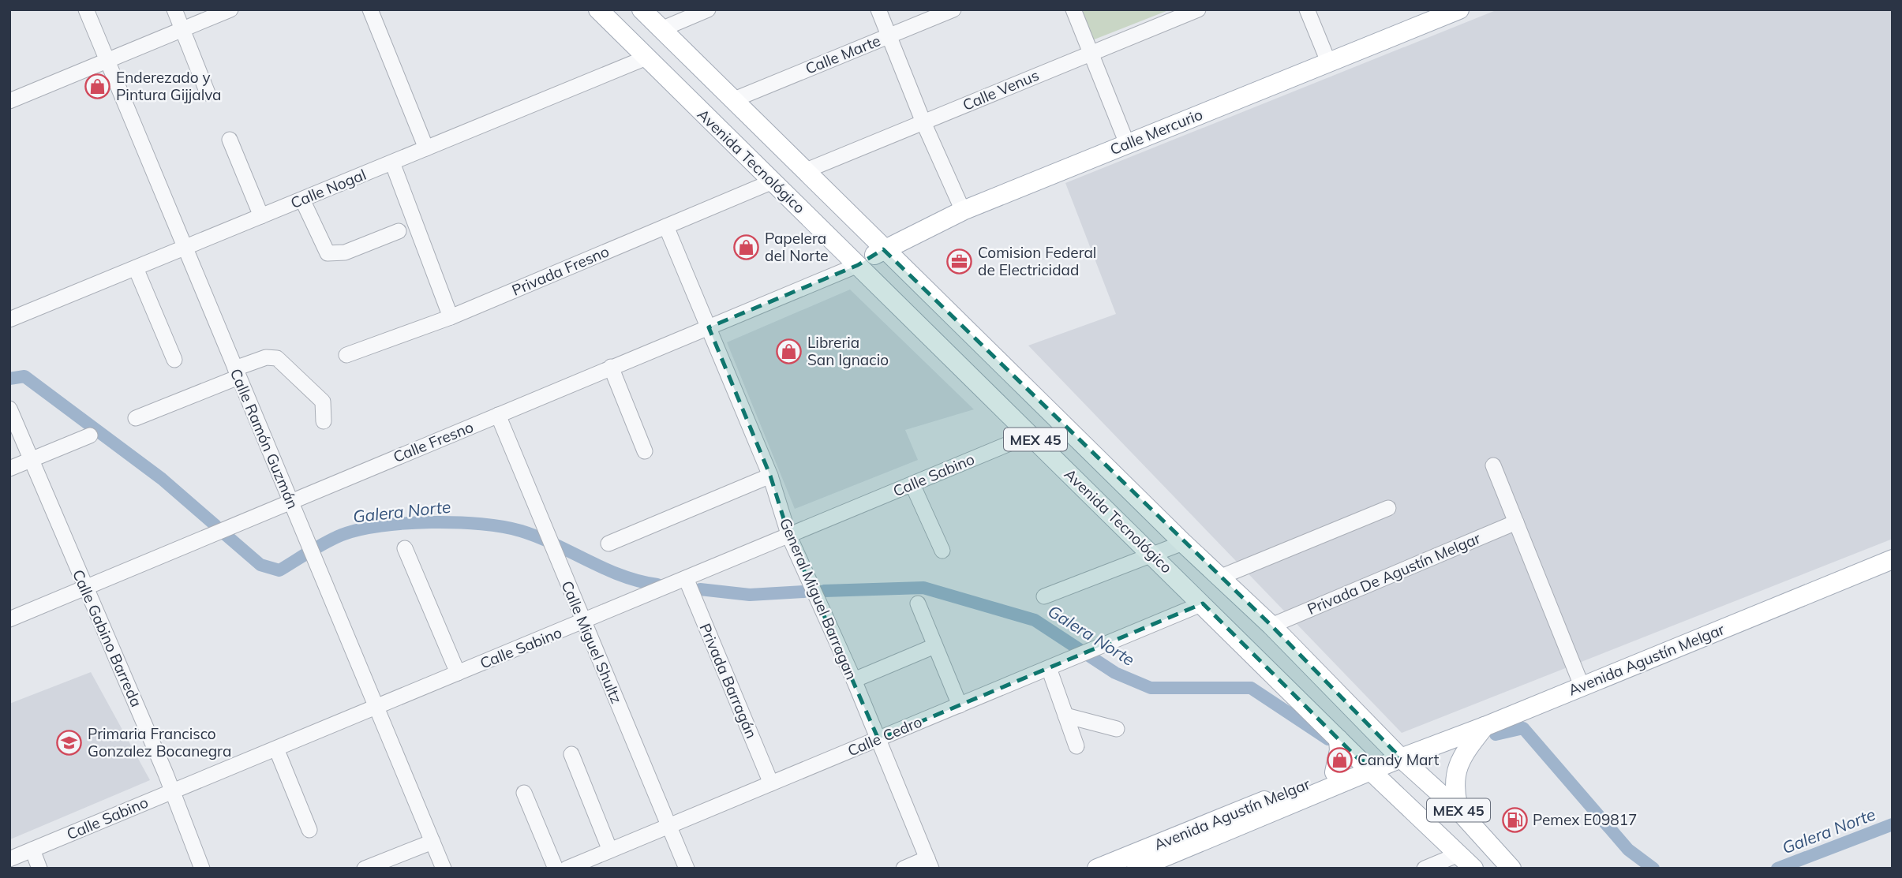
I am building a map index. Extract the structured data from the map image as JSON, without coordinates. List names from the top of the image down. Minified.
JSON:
{"streets":{"main road":["Calle Mercurio","Avenida Tecnológico","MEX 45","Avenida Agustín Melgar"],"street":["Calle Marte","Calle Venus","Calle Nogal","Privada Fresno","Calle Ramón Guzmán","Calle Fresno","Calle Sabino","Privada De Agustín Melgar","General Miguel Barragan","Calle Gabino Barreda","Calle Miguel Shultz","Privada Barragán","Calle Cedro"]},"crossings":[["Calle Marte","Avenida Tecnológico"],["Calle Venus","Avenida Tecnológico"],["Calle Mercurio","Avenida Tecnológico"],["Calle Mercurio","Calle Fresno"],["Avenida Tecnológico","Calle Nogal"],["Avenida Tecnológico","Privada Fresno"],["Avenida Tecnológico","Calle Fresno"],["Avenida Tecnológico","Calle Sabino"],["Avenida Tecnológico","Privada De Agustín Melgar"],["Avenida Tecnológico","Avenida Agustín Melgar"],["Avenida Tecnológico","Calle Cedro"],["Calle Nogal","Calle Ramón Guzmán"],["Privada Fresno","General Miguel Barragan"],["Calle Ramón Guzmán","Calle Fresno"],["Calle Ramón Guzmán","Calle Sabino"],["Calle Fresno","General Miguel Barragan"],["Calle Fresno","Calle Gabino Barreda"],["Calle Fresno","Calle Miguel Shultz"],["Calle Sabino","General Miguel Barragan"],["Calle Sabino","Calle Gabino Barreda"],["Calle Sabino","Calle Miguel Shultz"],["Calle Sabino","Privada Barragán"],["General Miguel Barragan","Calle Cedro"],["Calle Miguel Shultz","Calle Cedro"],["Privada Barragán","Calle Cedro"]],"water":["Galera Norte"],"places":{"shop":["Enderezado y Pintura Gijjalva","Papelera del Norte","Libreria San Ignacio","Candy Mart"],"office":["Comision Federal de Electricidad"],"school or university":["Primaria Francisco Gonzalez Bocanegra"],"fuel station":["Pemex E09817"]}}
